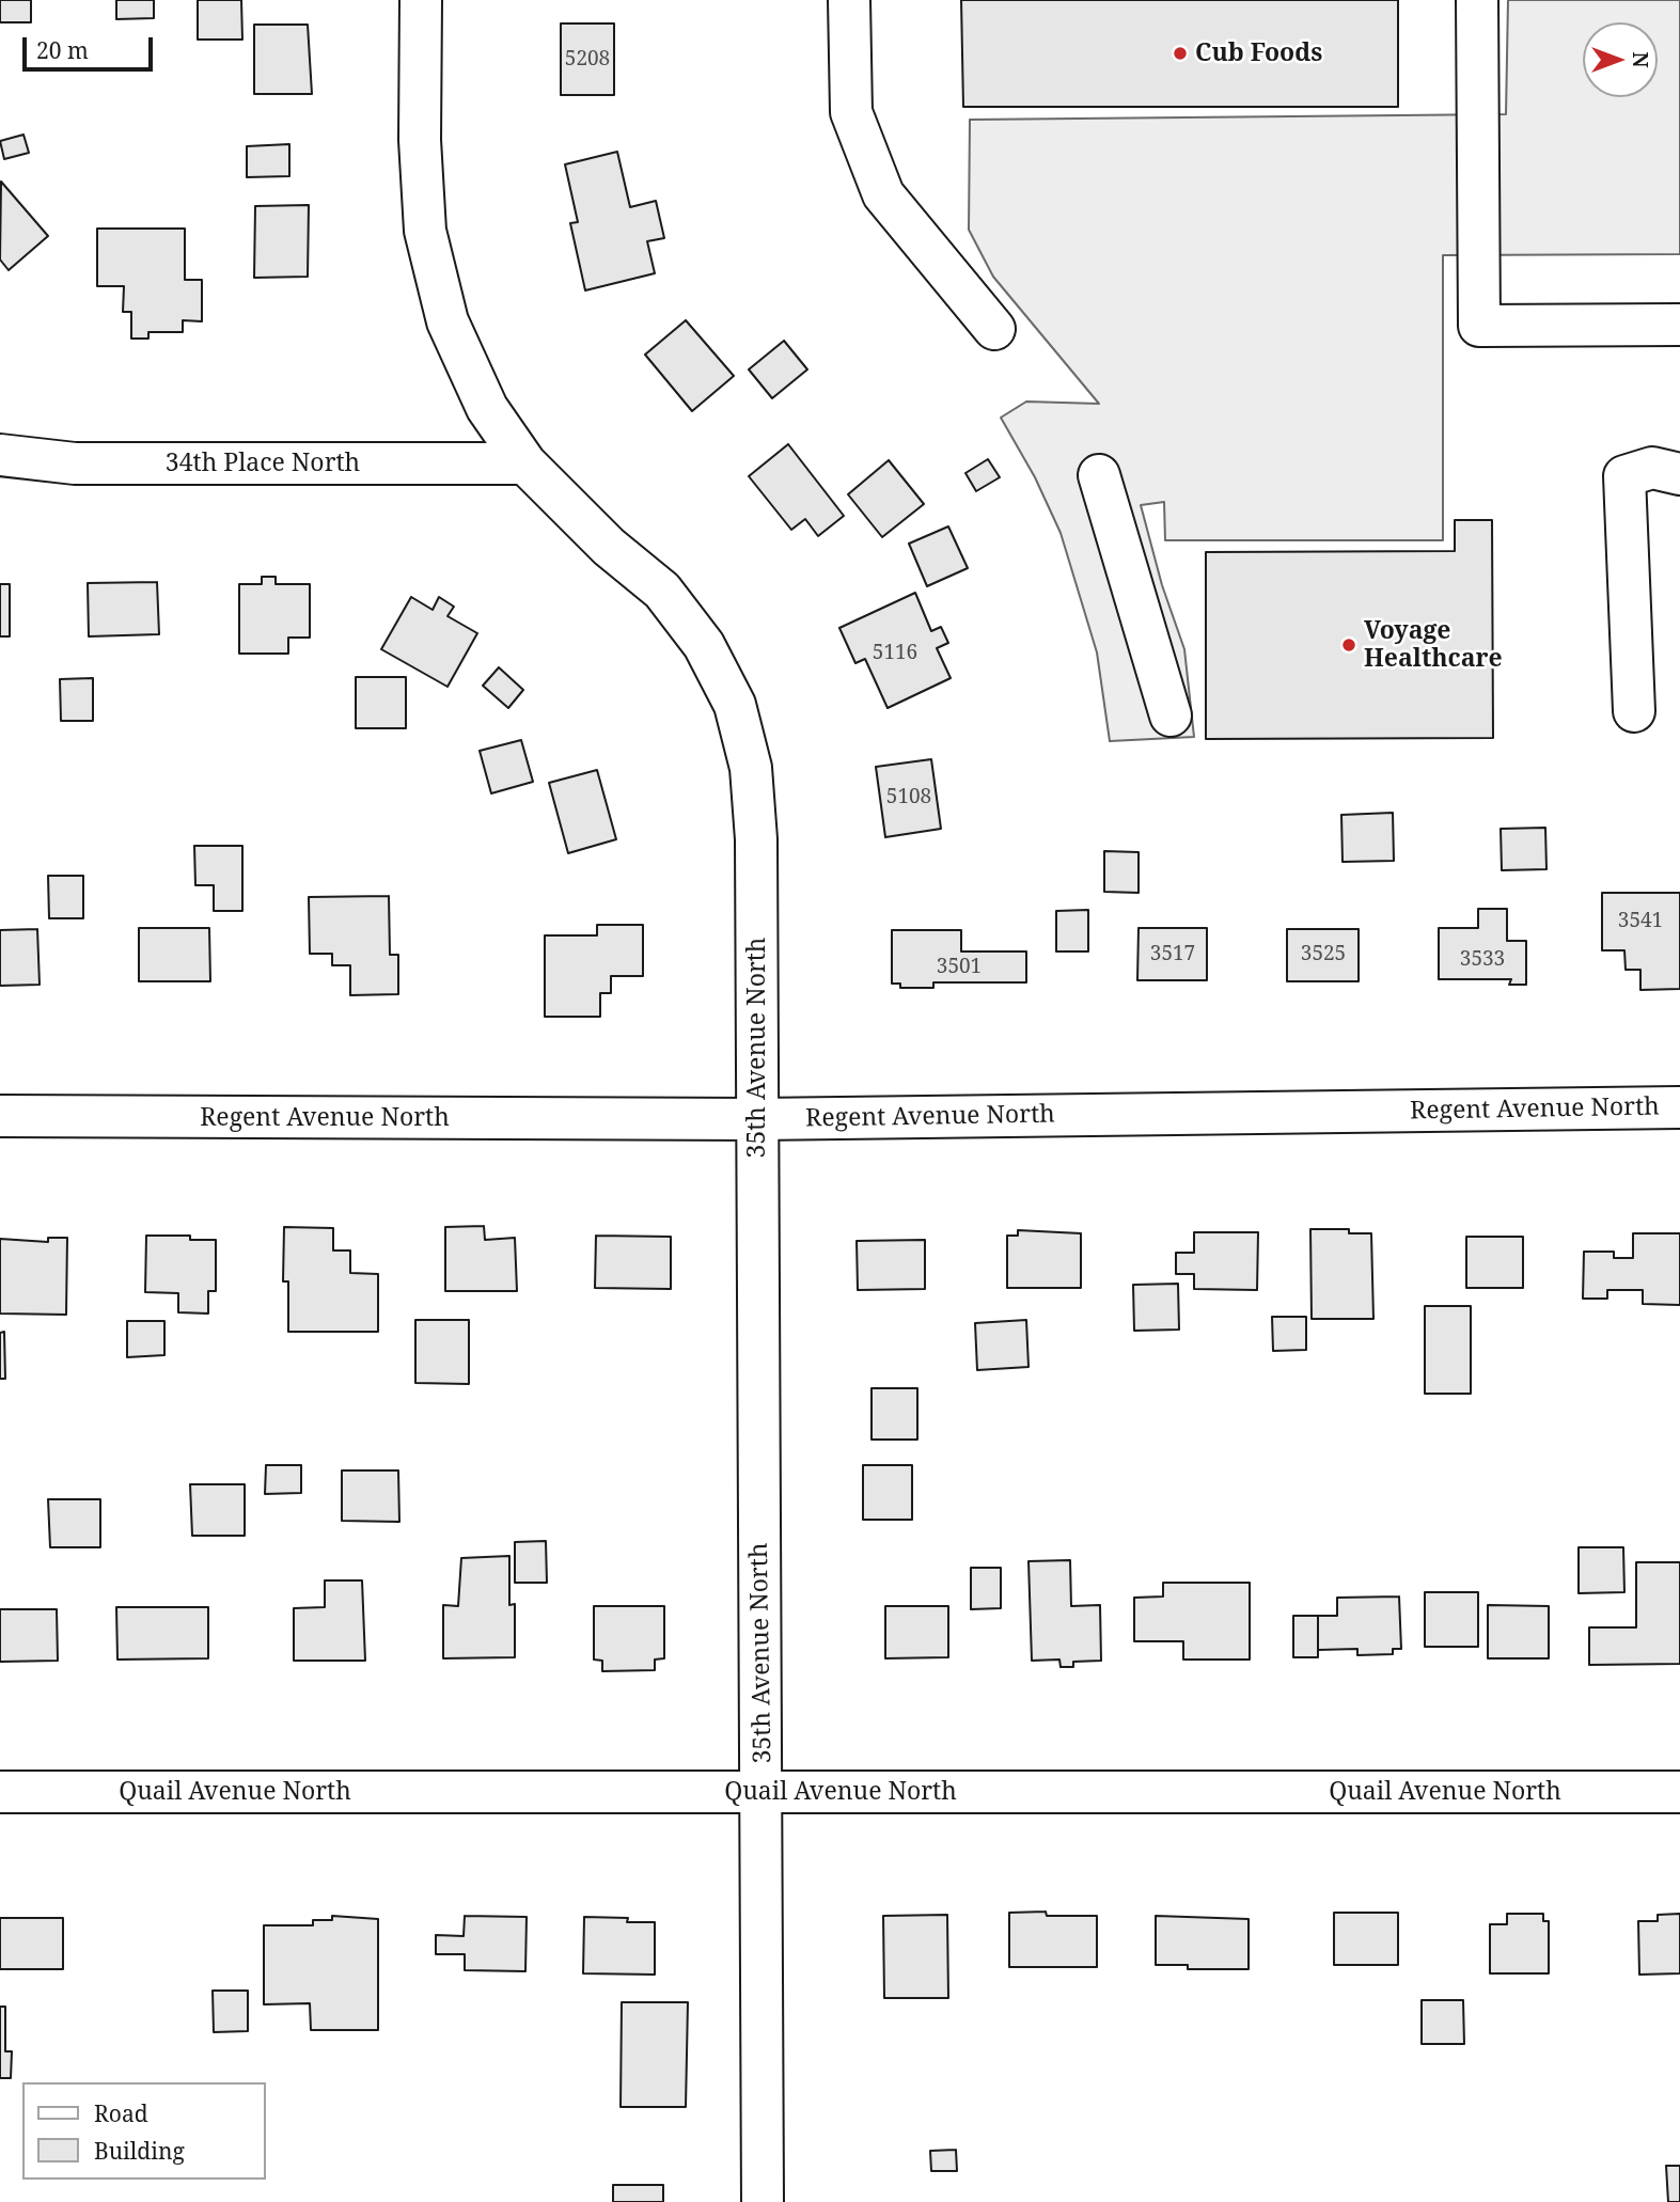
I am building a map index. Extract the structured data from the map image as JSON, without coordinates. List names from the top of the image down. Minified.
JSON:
{"streets":{"street":["34th Place North","35th Avenue North","Regent Avenue North","Quail Avenue North"]},"crossings":[["34th Place North","35th Avenue North"],["35th Avenue North","Regent Avenue North"],["35th Avenue North","Quail Avenue North"]],"places":["Cub Foods","Voyage Healthcare"],"house_numbers":["5208","5116","5108","3541","3517","3525","3533","3501"],"legend":["Road","Building"],"scale_bar":"20 m","north":"right"}
